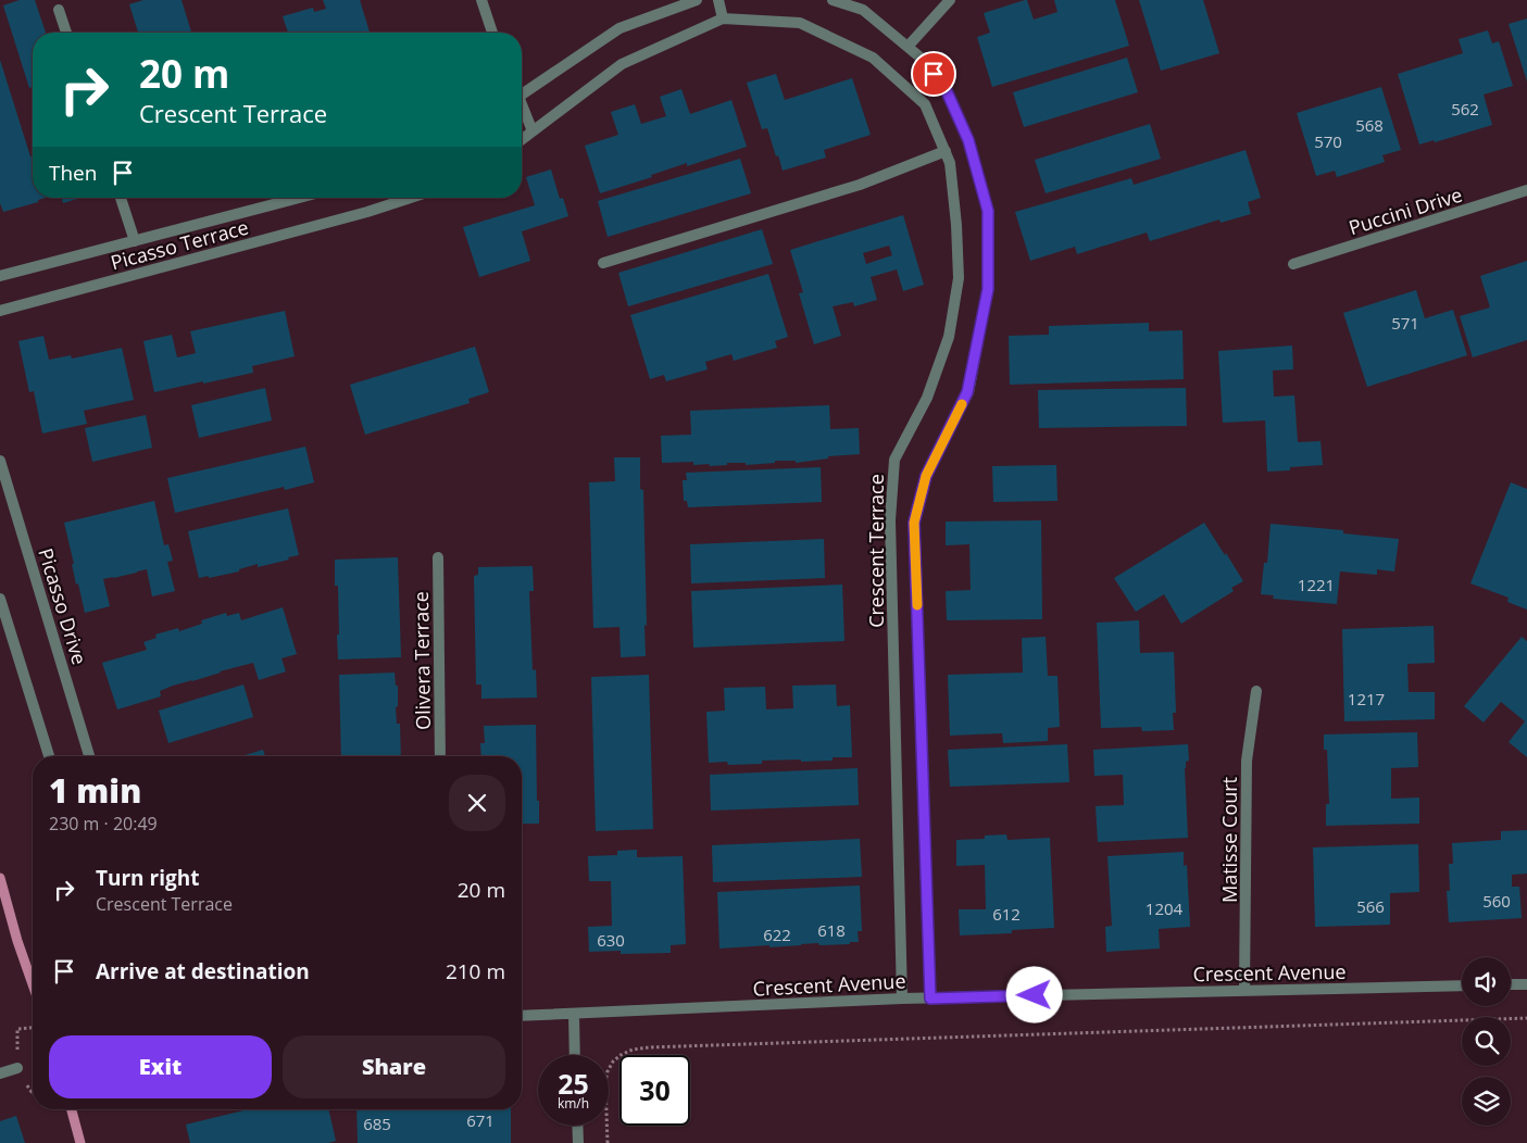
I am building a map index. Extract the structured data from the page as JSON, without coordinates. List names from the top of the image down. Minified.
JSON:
{"streets":{"street":["Puccini Drive","Picasso Terrace","Crescent Terrace","Picasso Drive","Olivera Terrace","Matisse Court","Crescent Avenue"]},"crossings":[["Crescent Terrace","Crescent Avenue"],["Matisse Court","Crescent Avenue"]],"house_numbers":["562","568","570","571","1221","1217","560","566","1204","612","618","622","630","671","685"],"page":{"turn":["20 m","Crescent Terrace"],"then":"Then","heading":["1 min","230 m · 20:49"],"list":[{"name":"Turn right","note":"Crescent Terrace","value":"20 m"},{"name":"Arrive at destination","value":"210 m"}],"buttons":["Exit","Share"],"speed":"25 km/h","limit":"30"}}
